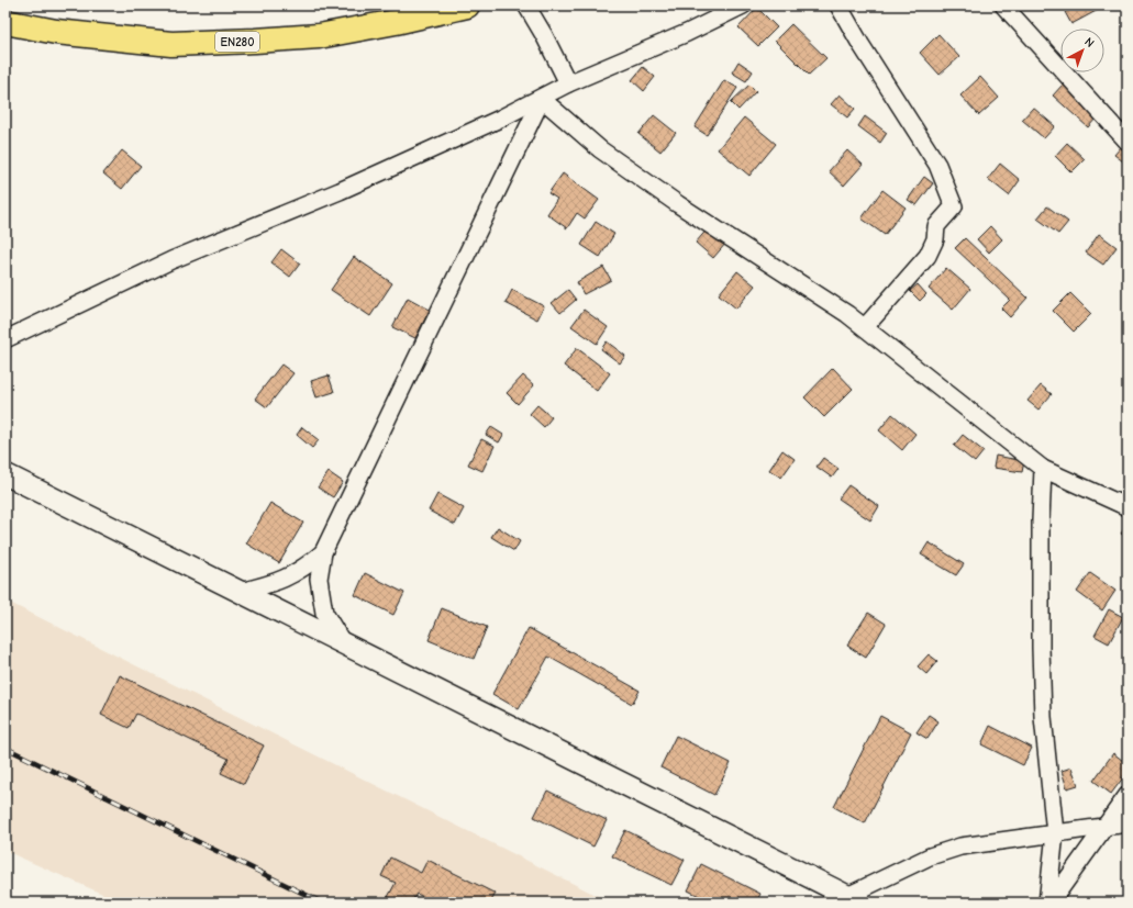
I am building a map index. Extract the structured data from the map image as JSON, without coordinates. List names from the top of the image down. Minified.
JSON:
{"streets":{"main road":["EN280"]},"north":"top right"}
